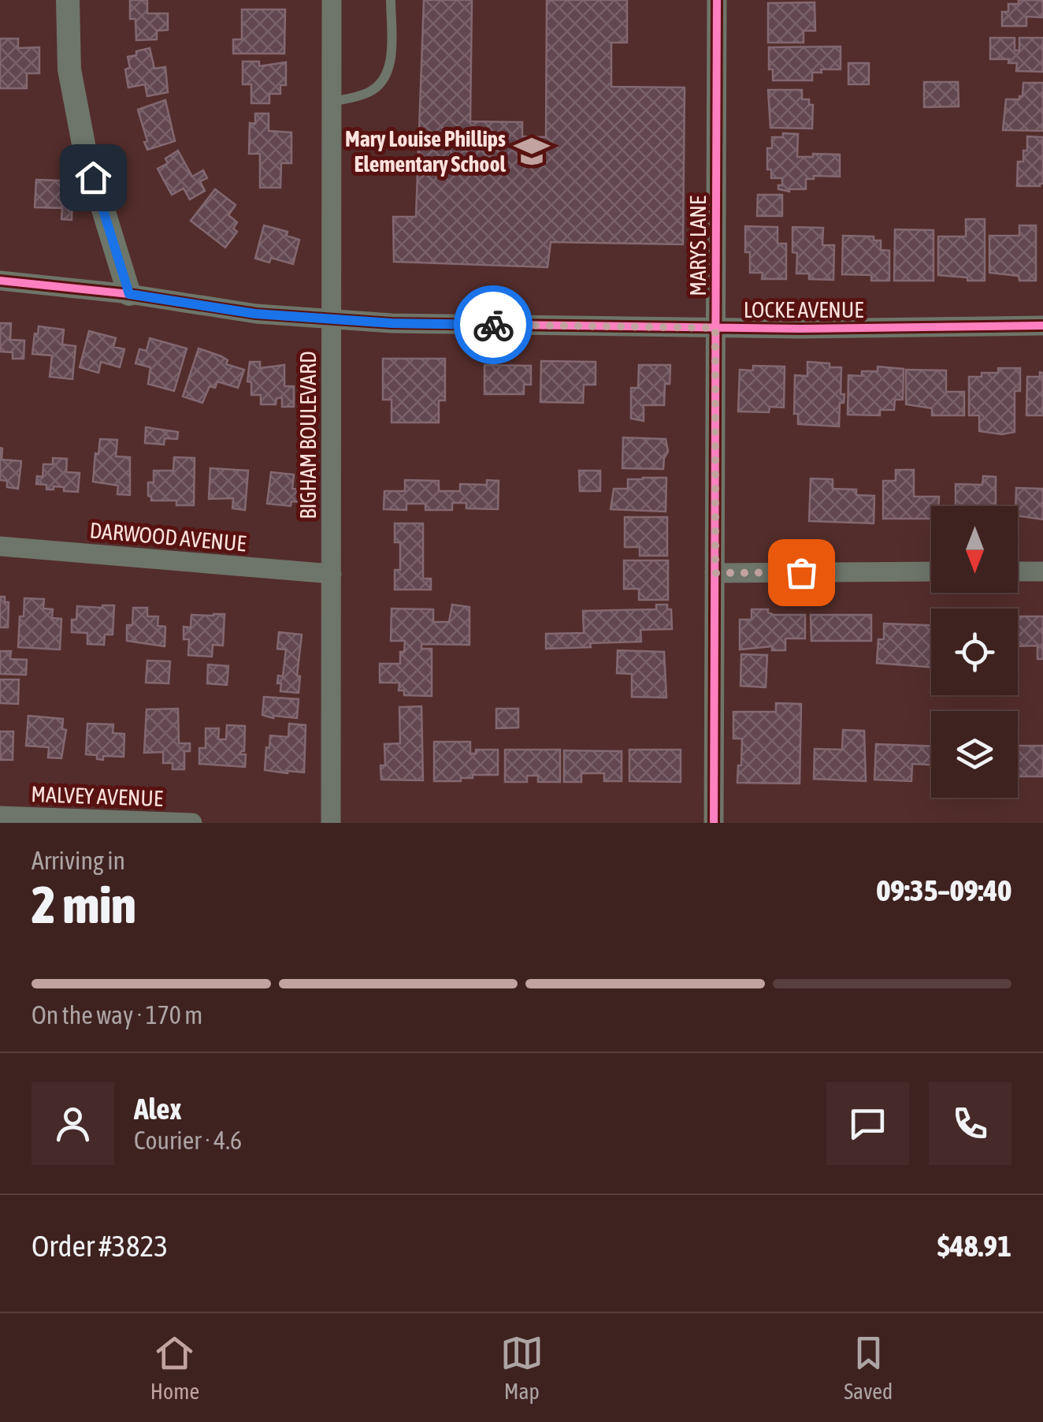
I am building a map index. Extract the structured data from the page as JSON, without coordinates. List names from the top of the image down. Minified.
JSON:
{"streets":{"street":["MARYS LANE","LOCKE AVENUE","BIGHAM BOULEVARD","DARWOOD AVENUE","MALVEY AVENUE"]},"crossings":[["MARYS LANE","LOCKE AVENUE"],["LOCKE AVENUE","BIGHAM BOULEVARD"],["BIGHAM BOULEVARD","DARWOOD AVENUE"]],"places":{"school or university":["Mary Louise Phillips Elementary School"]},"north":"bottom","page":{"heading":["2 min","Arriving in","09:35–09:40"],"panel":["Alex","Courier · 4.6","Order #3823","$48.91"],"bar":"On the way · 170 m","tabs":["Home","Map","Saved"]}}
